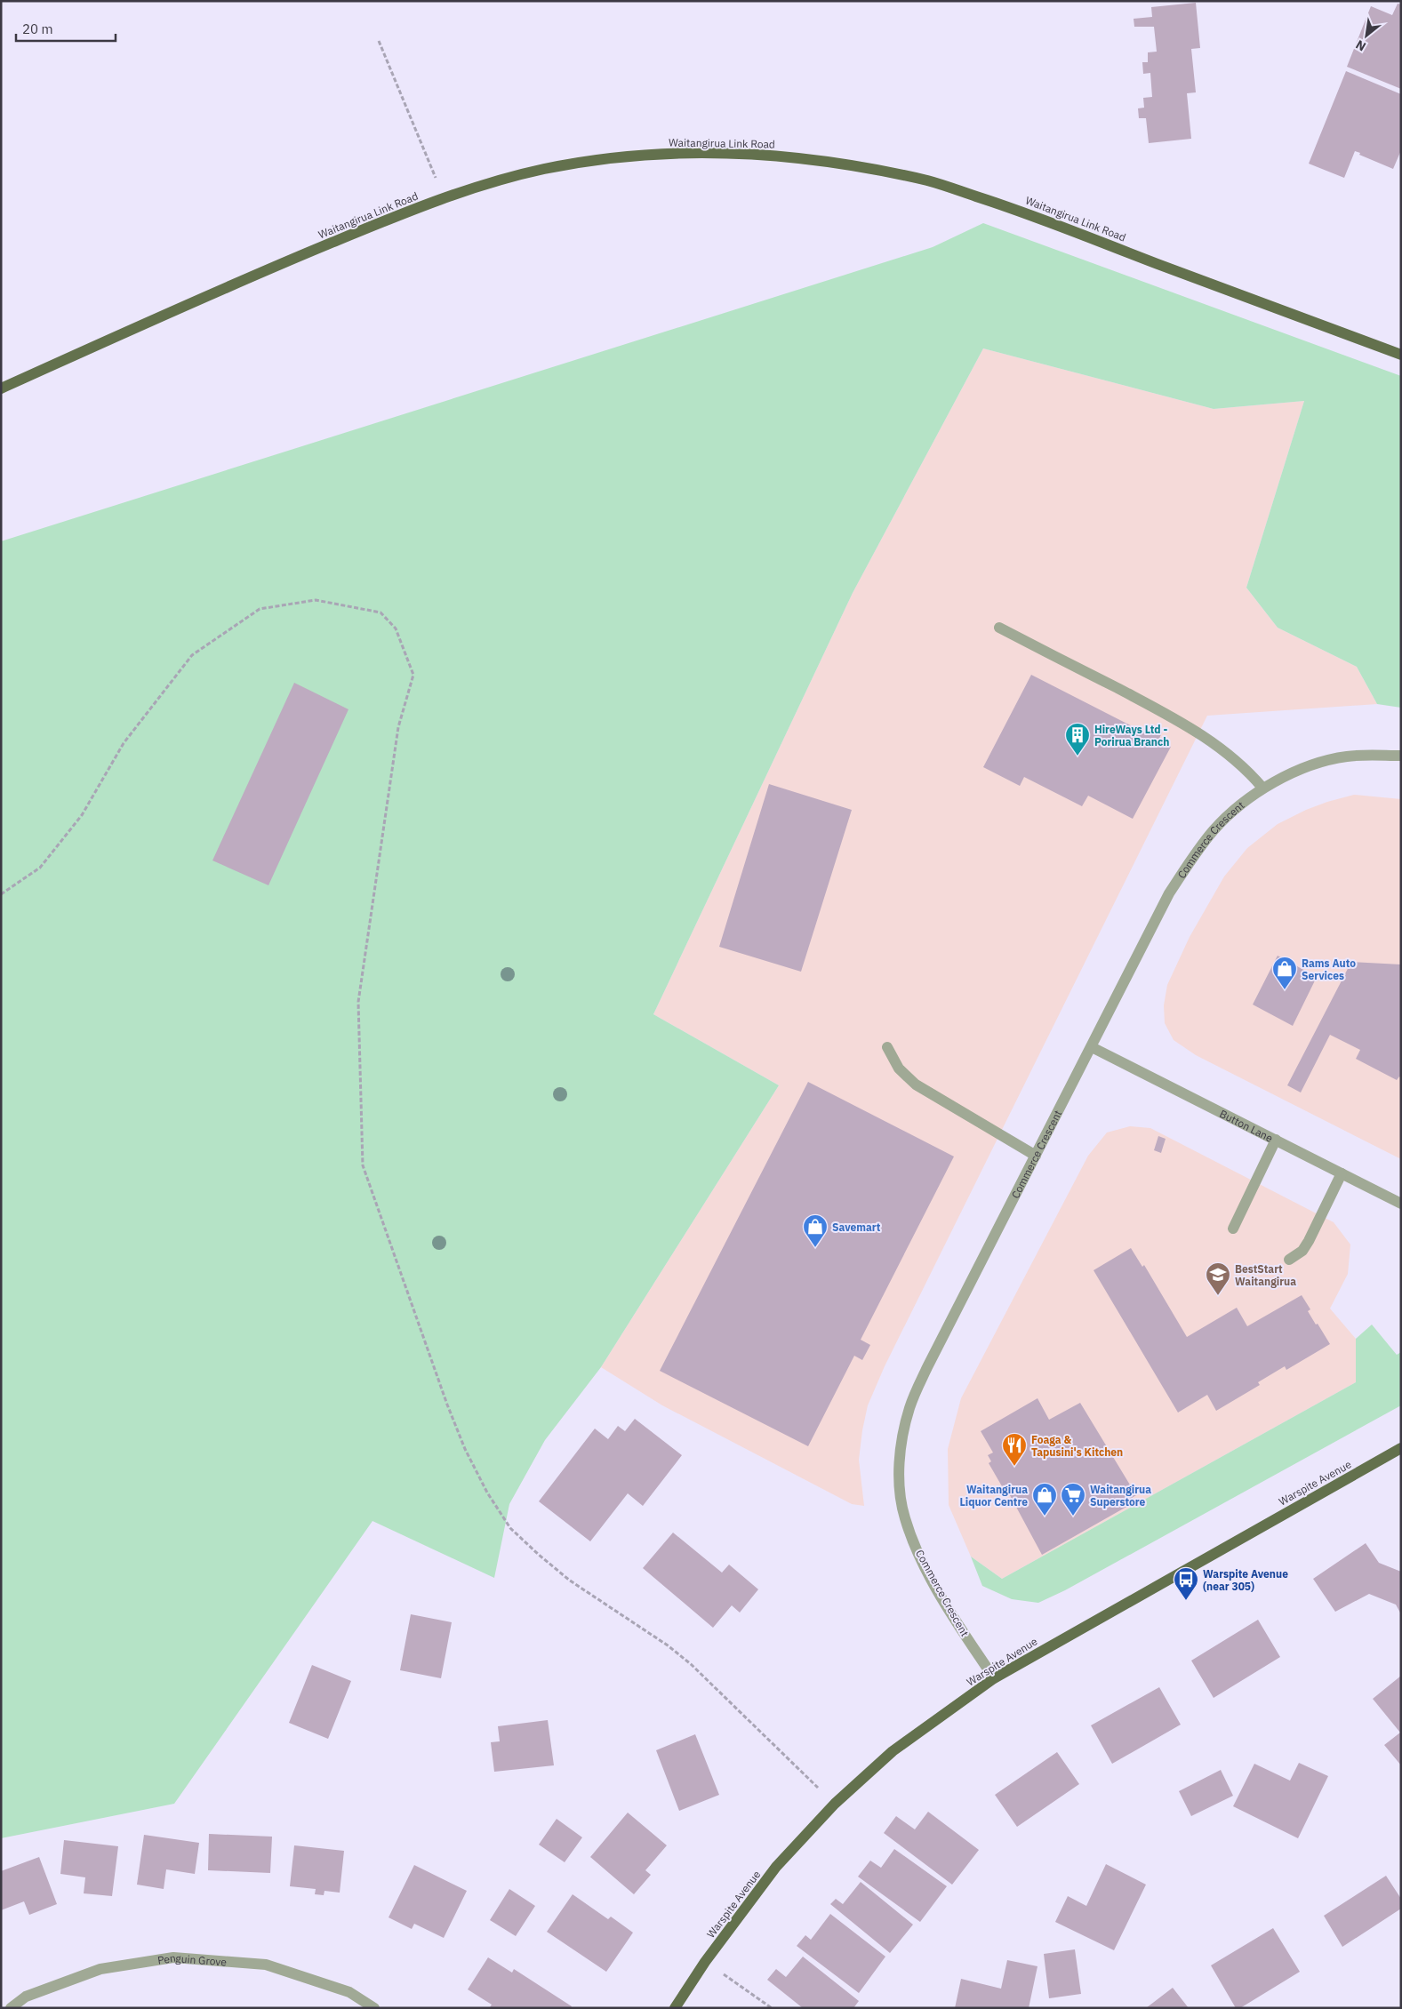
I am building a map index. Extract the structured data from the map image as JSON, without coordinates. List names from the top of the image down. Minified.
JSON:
{"streets":{"main road":["Waitangirua Link Road","Warspite Avenue"],"street":["Commerce Crescent","Button Lane","Penguin Grove"]},"crossings":[["Commerce Crescent","Button Lane"],["Commerce Crescent","Warspite Avenue"]],"places":{"building":["HireWays Ltd - Porirua Branch"],"shop":["Rams Auto Services","Savemart","Waitangirua Liquor Centre"],"school or university":["BestStart Waitangirua"],"restaurant":["Foaga & Tapusini's Kitchen"],"supermarket":["Waitangirua Superstore"],"bus stop":["Warspite Avenue (near 305)"]},"scale_bar":"20 m","north":"bottom left"}
